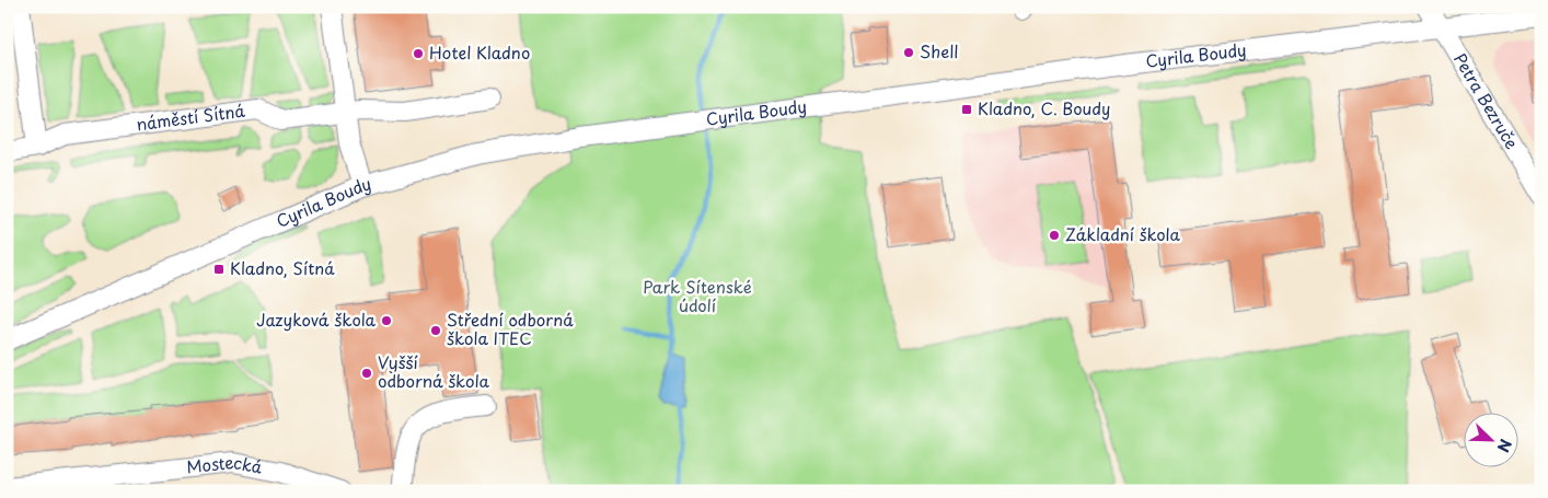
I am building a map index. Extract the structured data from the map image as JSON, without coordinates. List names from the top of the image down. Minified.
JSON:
{"streets":{"street":["Cyrila Boudy","Petra Bezruče","náměstí Sítná","Mostecká"]},"crossings":[["Cyrila Boudy","Petra Bezruče"]],"parks":["Park Sítenské údolí"],"places":{"other":["Shell","Hotel Kladno","Základní škola","Jazyková škola","Střední odborná škola ITEC","Vyšší odborná škola"],"transit":["Kladno, C. Boudy","Kladno, Sítná"]},"north":"bottom right"}
